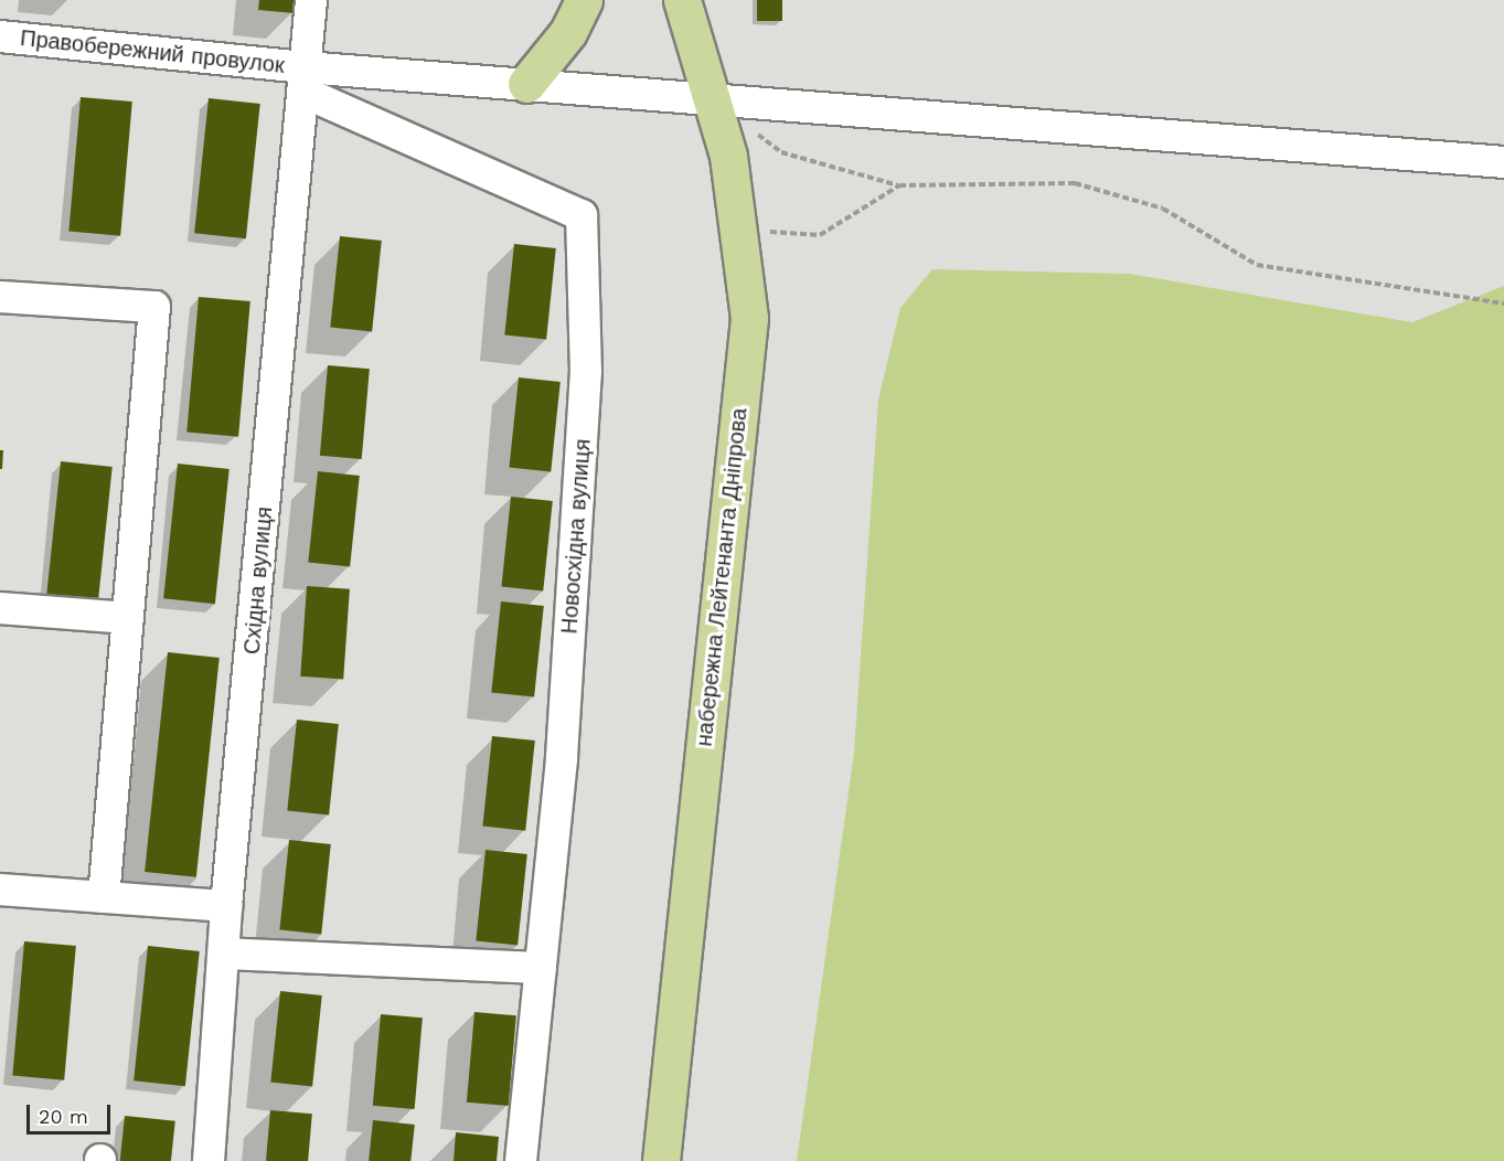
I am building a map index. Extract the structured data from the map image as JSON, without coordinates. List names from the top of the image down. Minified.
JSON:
{"streets":{"main road":["набережна Лейтенанта Дніпрова"],"street":["Правобережний провулок","Новосхідна вулиця","Східна вулиця"]},"crossings":[["Правобережний провулок","Новосхідна вулиця"],["Правобережний провулок","набережна Лейтенанта Дніпрова"],["Правобережний провулок","Східна вулиця"],["Новосхідна вулиця","Східна вулиця"]],"scale_bar":"20 m"}
